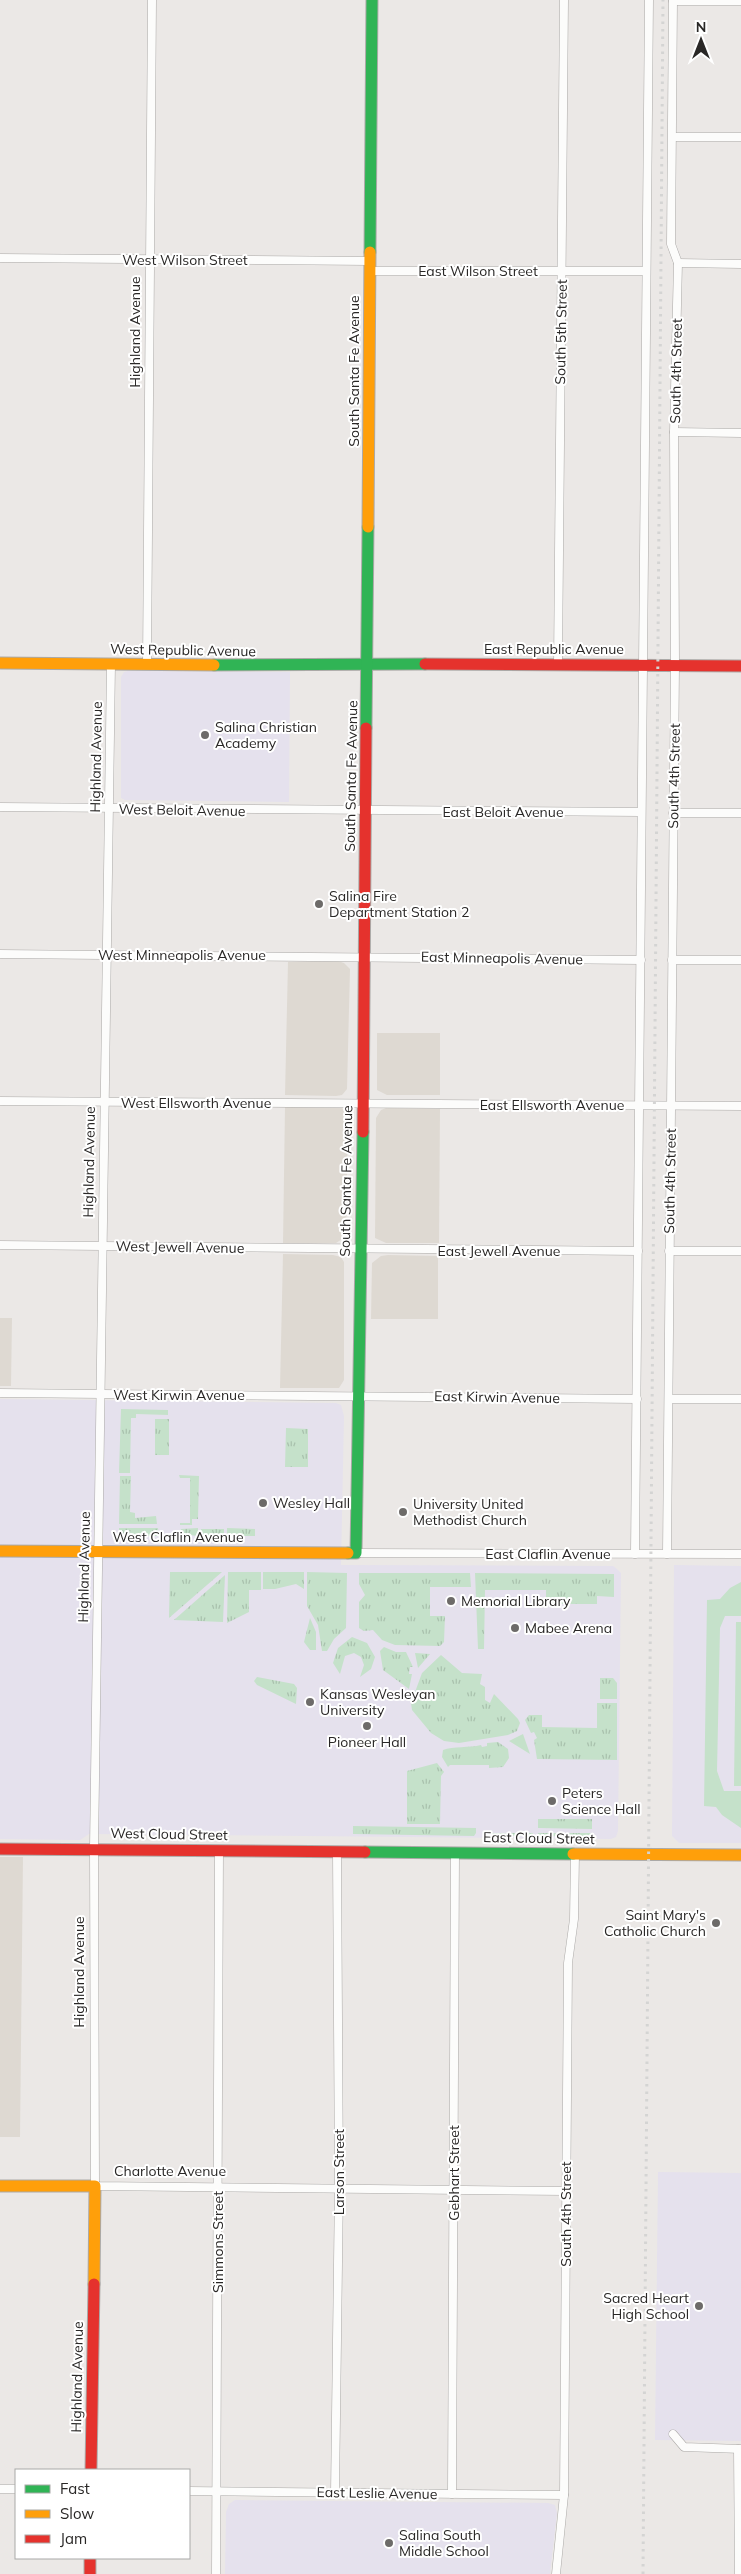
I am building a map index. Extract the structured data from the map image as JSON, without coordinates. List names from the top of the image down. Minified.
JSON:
{"streets":{"main road":["Highland Avenue","South Santa Fe Avenue","East Republic Avenue","West Republic Avenue","West Claflin Avenue","West Cloud Street","East Cloud Street","Charlotte Avenue"],"street":["West Wilson Street","East Wilson Street","South 5th Street","South 4th Street","West Beloit Avenue","East Beloit Avenue","West Minneapolis Avenue","East Minneapolis Avenue","West Ellsworth Avenue","East Ellsworth Avenue","West Jewell Avenue","East Jewell Avenue","West Kirwin Avenue","East Kirwin Avenue","East Claflin Avenue","Larson Street","Gebhart Street","Simmons Street","East Leslie Avenue"]},"crossings":[["West Wilson Street","East Wilson Street"],["West Wilson Street","Highland Avenue"],["West Wilson Street","South Santa Fe Avenue"],["East Wilson Street","South 5th Street"],["East Wilson Street","South Santa Fe Avenue"],["Highland Avenue","West Republic Avenue"],["Highland Avenue","West Beloit Avenue"],["Highland Avenue","West Minneapolis Avenue"],["Highland Avenue","West Ellsworth Avenue"],["Highland Avenue","West Jewell Avenue"],["Highland Avenue","West Kirwin Avenue"],["Highland Avenue","West Claflin Avenue"],["Highland Avenue","West Cloud Street"],["Highland Avenue","Charlotte Avenue"],["South 5th Street","East Republic Avenue"],["South Santa Fe Avenue","East Republic Avenue"],["South Santa Fe Avenue","West Republic Avenue"],["South Santa Fe Avenue","West Beloit Avenue"],["South Santa Fe Avenue","East Beloit Avenue"],["South Santa Fe Avenue","West Minneapolis Avenue"],["South Santa Fe Avenue","East Minneapolis Avenue"],["South Santa Fe Avenue","West Ellsworth Avenue"],["South Santa Fe Avenue","East Ellsworth Avenue"],["South Santa Fe Avenue","West Jewell Avenue"],["South Santa Fe Avenue","East Jewell Avenue"],["South Santa Fe Avenue","West Kirwin Avenue"],["South Santa Fe Avenue","East Kirwin Avenue"],["South Santa Fe Avenue","West Claflin Avenue"],["South Santa Fe Avenue","East Claflin Avenue"],["South 4th Street","East Republic Avenue"],["South 4th Street","East Ellsworth Avenue"],["South 4th Street","East Claflin Avenue"],["South 4th Street","East Cloud Street"],["South 4th Street","Charlotte Avenue"],["South 4th Street","East Leslie Avenue"],["East Republic Avenue","West Republic Avenue"],["West Beloit Avenue","East Beloit Avenue"],["West Minneapolis Avenue","East Minneapolis Avenue"],["West Ellsworth Avenue","East Ellsworth Avenue"],["West Jewell Avenue","East Jewell Avenue"],["West Kirwin Avenue","East Kirwin Avenue"],["West Claflin Avenue","East Claflin Avenue"],["West Cloud Street","East Cloud Street"],["West Cloud Street","Larson Street"],["West Cloud Street","Simmons Street"],["East Cloud Street","Larson Street"],["East Cloud Street","Gebhart Street"],["Charlotte Avenue","Larson Street"],["Charlotte Avenue","Gebhart Street"],["Charlotte Avenue","Simmons Street"],["Larson Street","East Leslie Avenue"],["Gebhart Street","East Leslie Avenue"],["Simmons Street","East Leslie Avenue"]],"places":["Salina Christian Academy","Salina Fire Department Station 2","Wesley Hall","University United Methodist Church","Memorial Library","Mabee Arena","Kansas Wesleyan University","Pioneer Hall","Peters Science Hall","Saint Mary's Catholic Church","Sacred Heart High School","Salina South Middle School"],"legend":["Fast","Slow","Jam"],"north":"top"}
